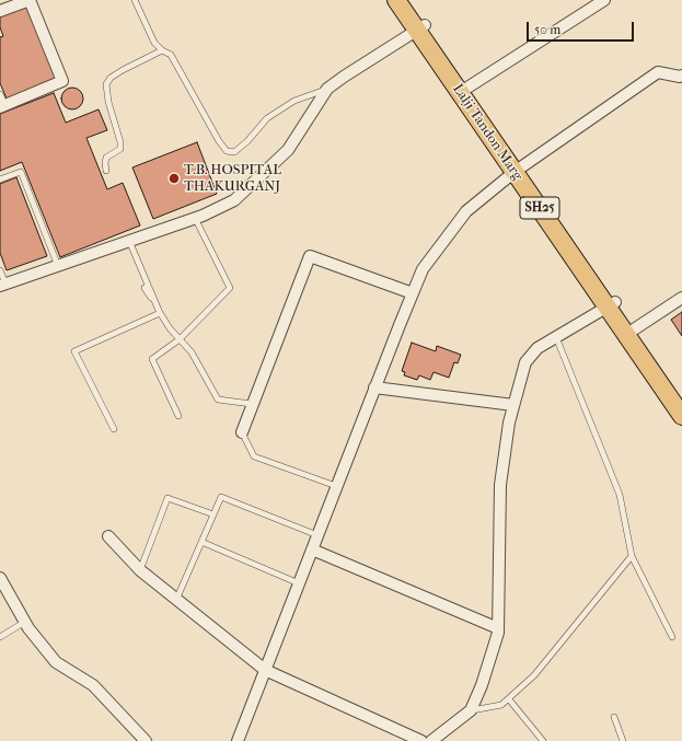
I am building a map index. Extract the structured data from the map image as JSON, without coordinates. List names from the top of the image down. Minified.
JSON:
{"streets":{"main road":["Lalji Tandon Marg","SH25"]},"places":["T.B. HOSPITAL THAKURGANJ"],"scale_bar":"50 m"}
